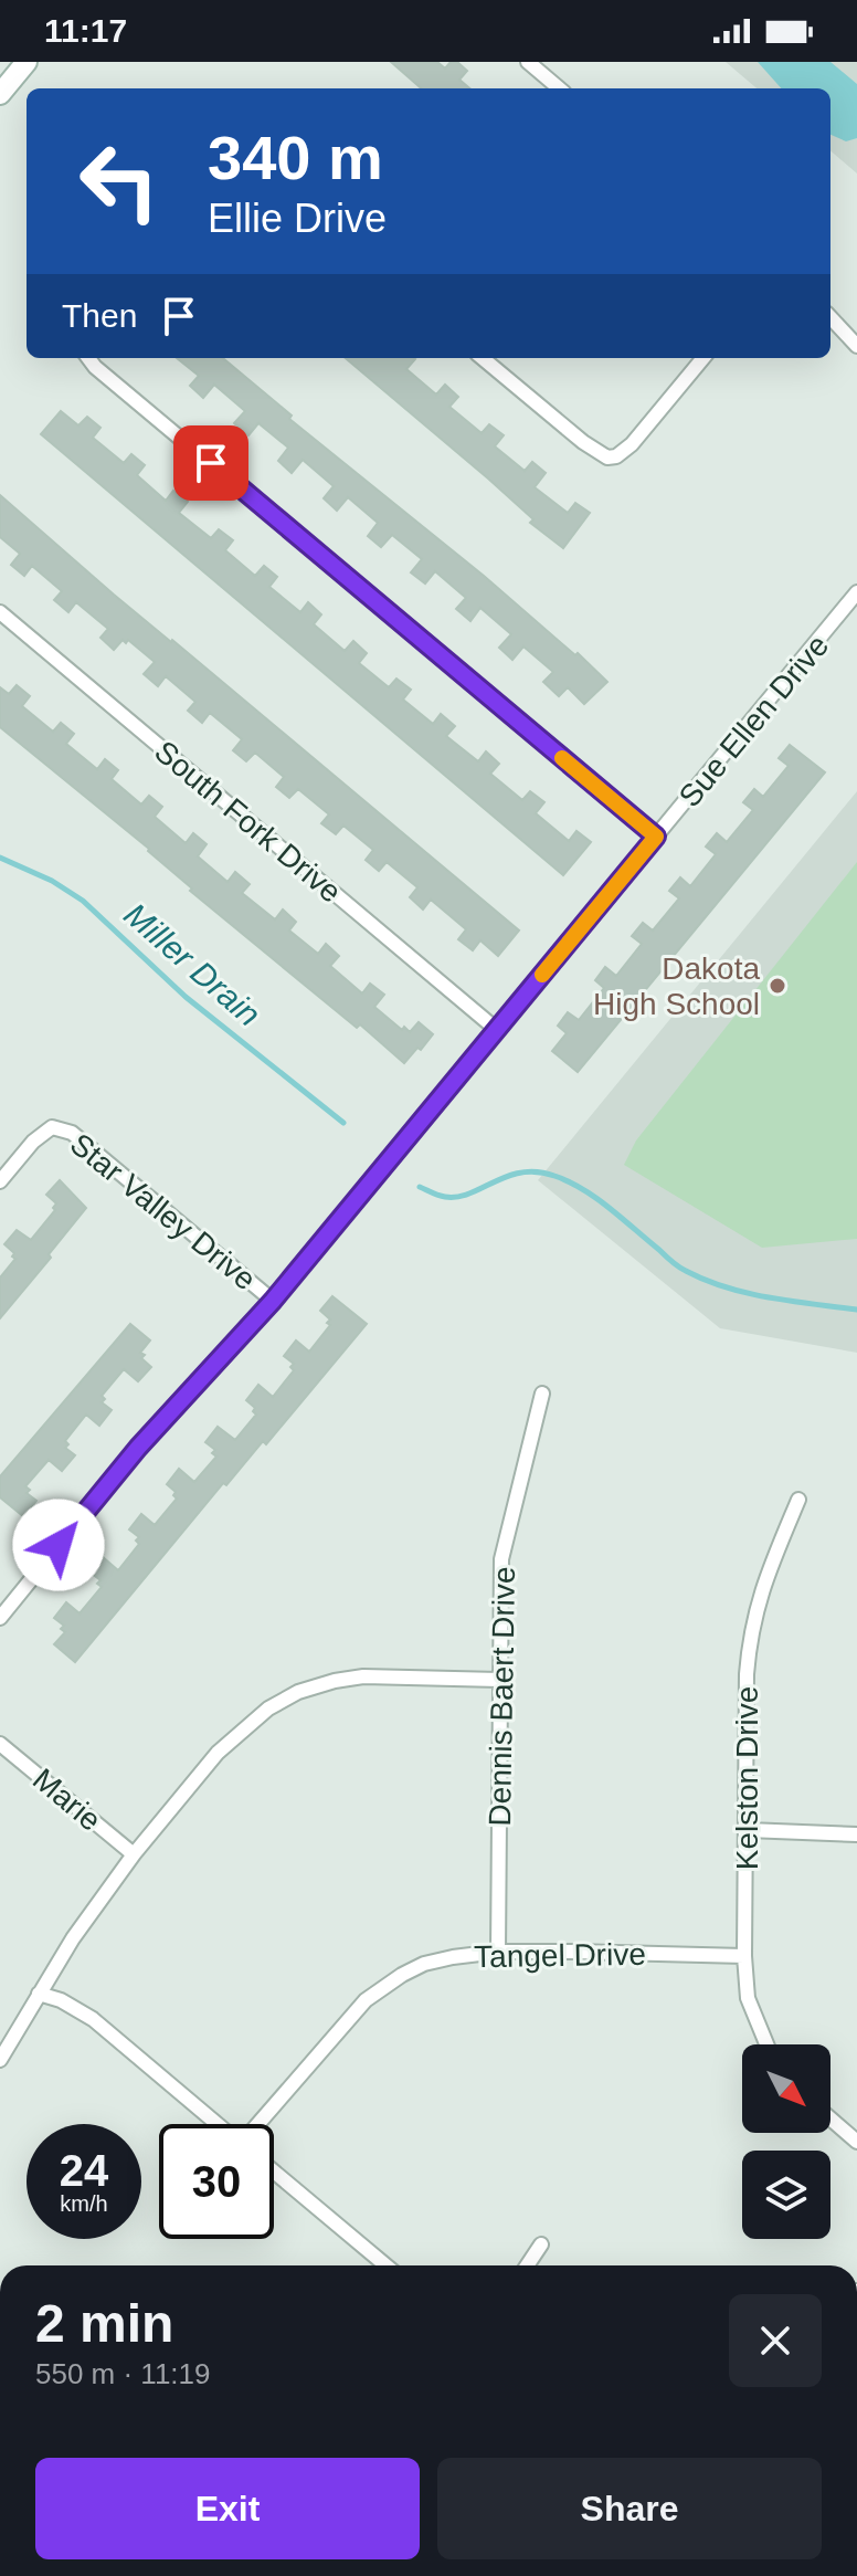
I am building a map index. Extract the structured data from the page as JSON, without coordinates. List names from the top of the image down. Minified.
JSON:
{"streets":{"street":["Sue Ellen Drive","South Fork Drive","Star Valley Drive","Dennis Baert Drive","Kelston Drive","Marie","Tangel Drive"]},"crossings":[["Sue Ellen Drive","South Fork Drive"],["Sue Ellen Drive","Star Valley Drive"],["Dennis Baert Drive","Tangel Drive"],["Kelston Drive","Tangel Drive"]],"water":["Miller Drain"],"places":["Dakota High School"],"north":"bottom right","page":{"status":"11:17","turn":["340 m","Ellie Drive"],"then":"Then","speed":"24 km/h","limit":"30","heading":["2 min","550 m · 11:19"],"buttons":["Exit","Share"]}}
